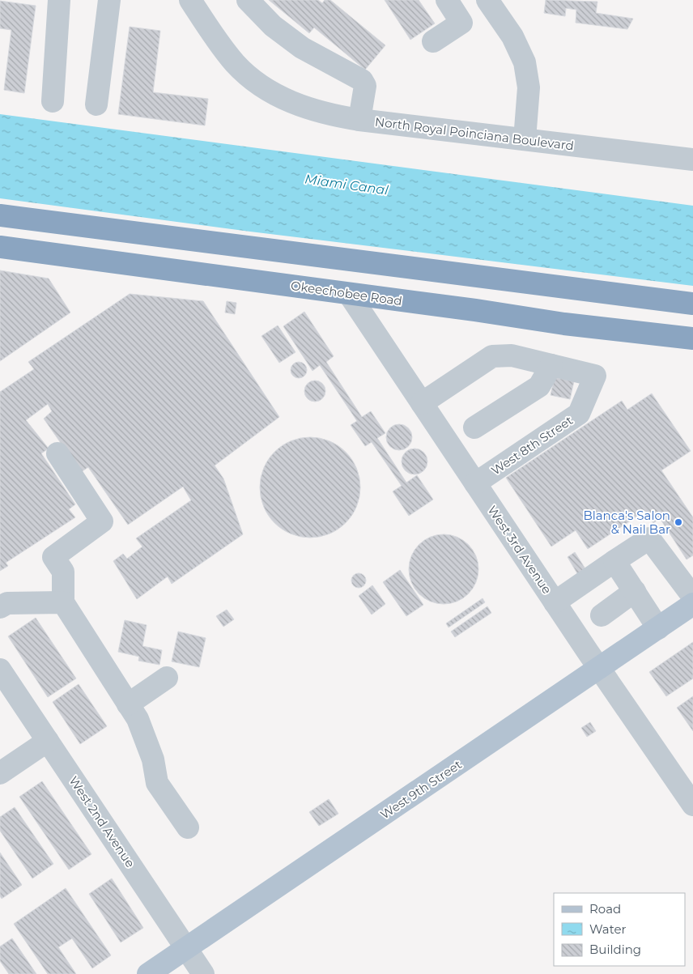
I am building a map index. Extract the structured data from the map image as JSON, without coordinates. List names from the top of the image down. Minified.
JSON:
{"streets":{"highway":["Okeechobee Road"],"main road":["West 9th Street"],"street":["North Royal Poinciana Boulevard","West 8th Street","West 3rd Avenue","West 2nd Avenue"]},"crossings":[["Okeechobee Road","West 3rd Avenue"],["West 8th Street","West 3rd Avenue"],["West 3rd Avenue","West 9th Street"],["West 9th Street","West 2nd Avenue"]],"water":["Miami Canal"],"places":["Blanca's Salon & Nail Bar"],"legend":["Road","Water","Building"]}
